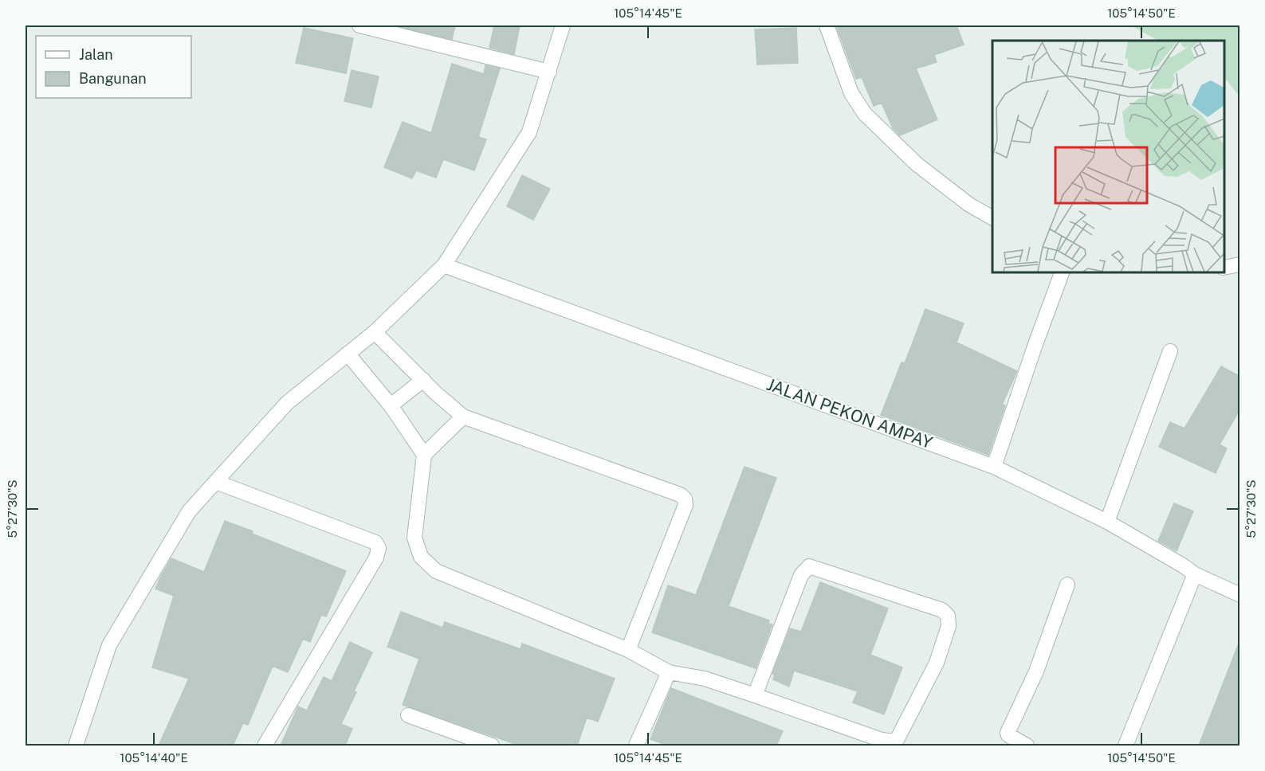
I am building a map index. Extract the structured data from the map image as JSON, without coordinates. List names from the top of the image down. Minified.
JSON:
{"streets":{"street":["JALAN PEKON AMPAY"]},"legend":["Jalan","Bangunan"],"coordinates":["105°14'45\"E","105°14'50\"E","5°27'30\"S","105°14'40\"E"]}
